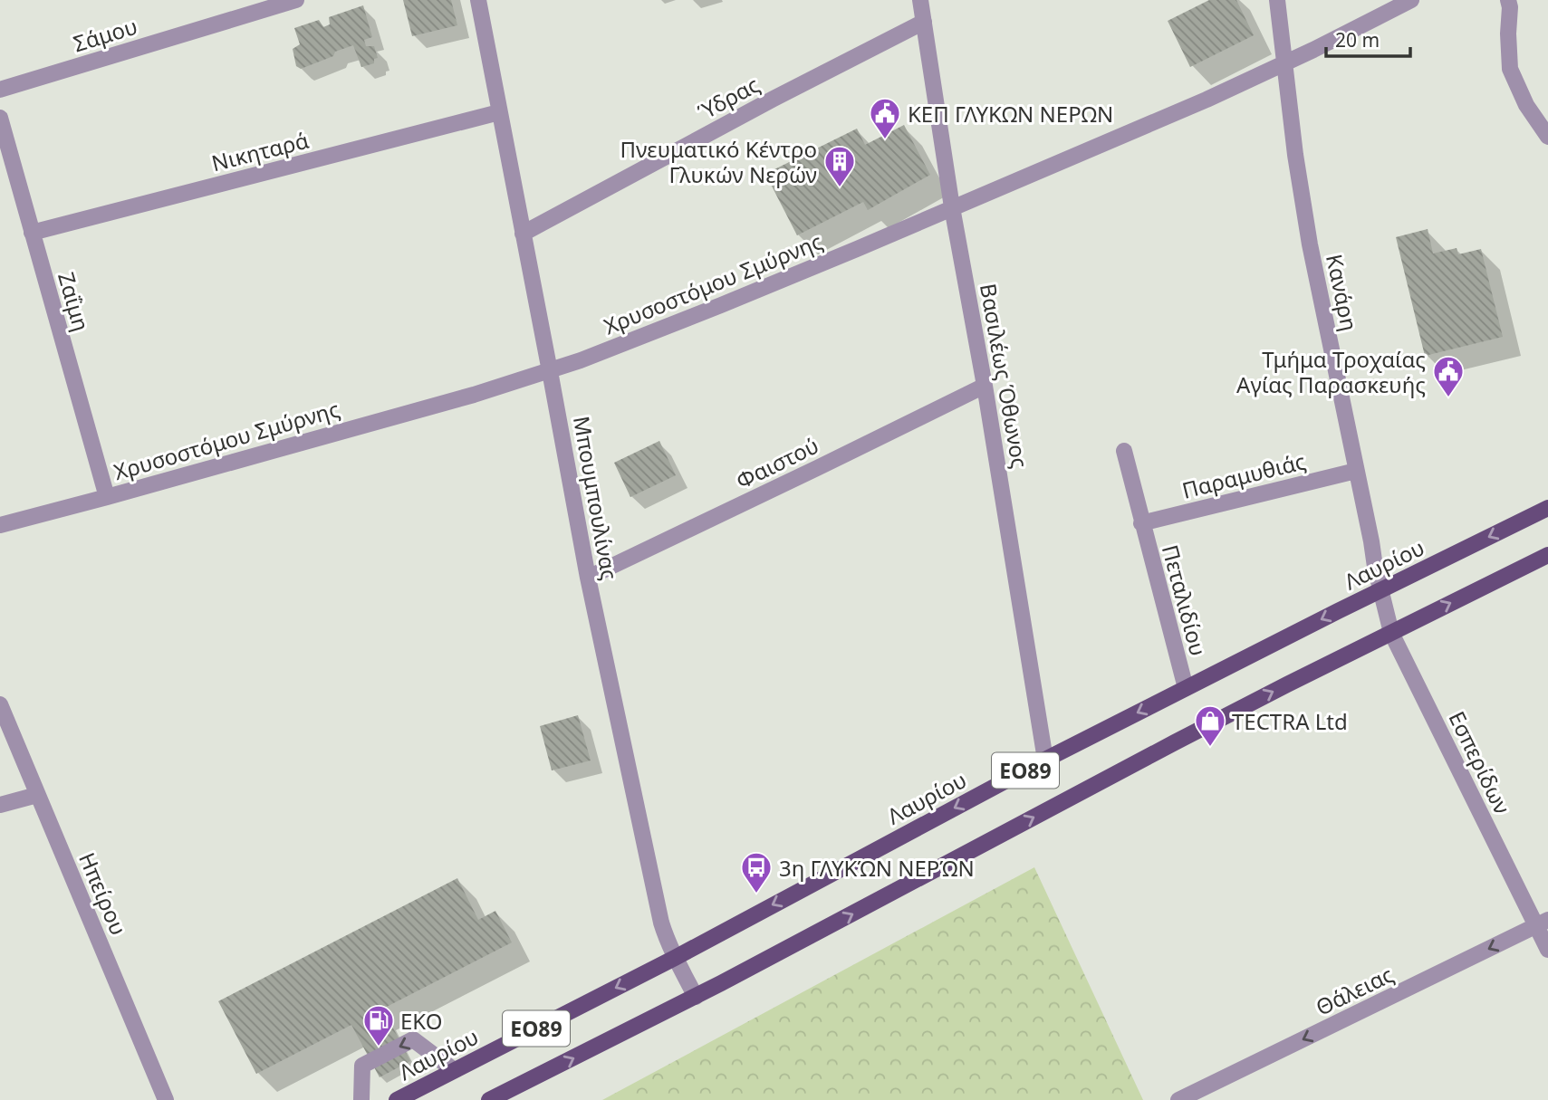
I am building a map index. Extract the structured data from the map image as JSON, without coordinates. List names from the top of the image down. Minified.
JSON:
{"streets":{"main road":["Λαυρίου","ΕΟ89"],"street":["Σάμου","Ύδρας","Νικηταρά","Χρυσοστόμου Σμύρνης","Κανάρη","Ζαΐμη","Βασιλέως Όθωνος","Φαιστού","Παραμυθιάς","Μπουμπουλίνας","Πεταλιδίου","Εσπερίδων","Ηπείρου","Θάλειας"]},"crossings":[["Ύδρας","Βασιλέως Όθωνος"],["Ύδρας","Μπουμπουλίνας"],["Νικηταρά","Ζαΐμη"],["Νικηταρά","Μπουμπουλίνας"],["Χρυσοστόμου Σμύρνης","Κανάρη"],["Χρυσοστόμου Σμύρνης","Ζαΐμη"],["Χρυσοστόμου Σμύρνης","Βασιλέως Όθωνος"],["Χρυσοστόμου Σμύρνης","Μπουμπουλίνας"],["Κανάρη","Παραμυθιάς"],["Κανάρη","Λαυρίου"],["Κανάρη","Εσπερίδων"],["Βασιλέως Όθωνος","Φαιστού"],["Βασιλέως Όθωνος","Λαυρίου"],["Φαιστού","Μπουμπουλίνας"],["Παραμυθιάς","Πεταλιδίου"],["Μπουμπουλίνας","Λαυρίου"],["Μπουμπουλίνας","ΕΟ89"],["Λαυρίου","Πεταλιδίου"],["Λαυρίου","Εσπερίδων"],["Εσπερίδων","ΕΟ89"],["Εσπερίδων","Θάλειας"]],"one_way":["Θάλειας"],"places":{"public building":["ΚΕΠ ΓΛΥΚΩΝ ΝΕΡΩΝ","Τμήμα Τροχαίας Αγίας Παρασκευής"],"building":["Πνευματικό Κέντρο Γλυκών Νερών"],"shop":["TECTRA Ltd"],"bus stop":["3η ΓΛΥΚΏΝ ΝΕΡΏΝ"],"fuel station":["EKO"]},"scale_bar":"20 m"}
